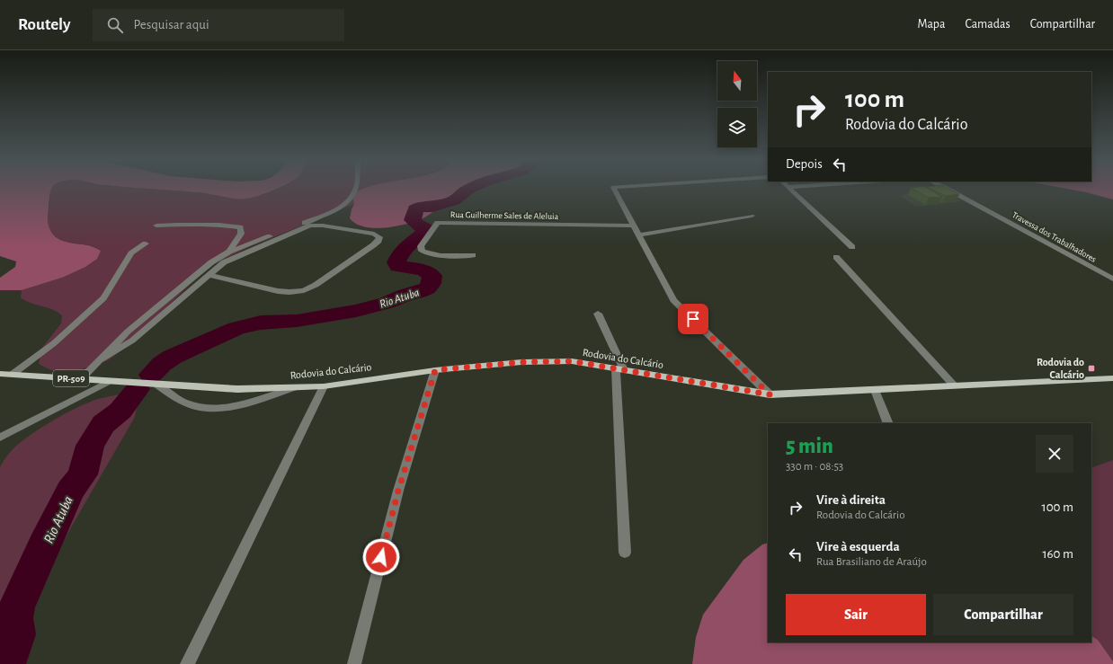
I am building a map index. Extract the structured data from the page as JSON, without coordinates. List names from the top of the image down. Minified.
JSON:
{"streets":{"main road":["Rodovia do Calcário","PR-509"],"street":["Rua Guilherme Sales de Aleluia","Travessa dos Trabalhadores"]},"water":["Rio Atuba"],"places":{"transit":["Rodovia do Calcário"]},"north":"top","page":{"header":"Routely","search":"Pesquisar aqui","nav":["Mapa","Camadas","Compartilhar"],"turn":["100 m","Rodovia do Calcário"],"then":"Depois","heading":["5 min","330 m · 08:53"],"list":[{"name":"Vire à direita","note":"Rodovia do Calcário","value":"100 m"},{"name":"Vire à esquerda","note":"Rua Brasiliano de Araújo","value":"160 m"}],"buttons":["Sair","Compartilhar"]}}
